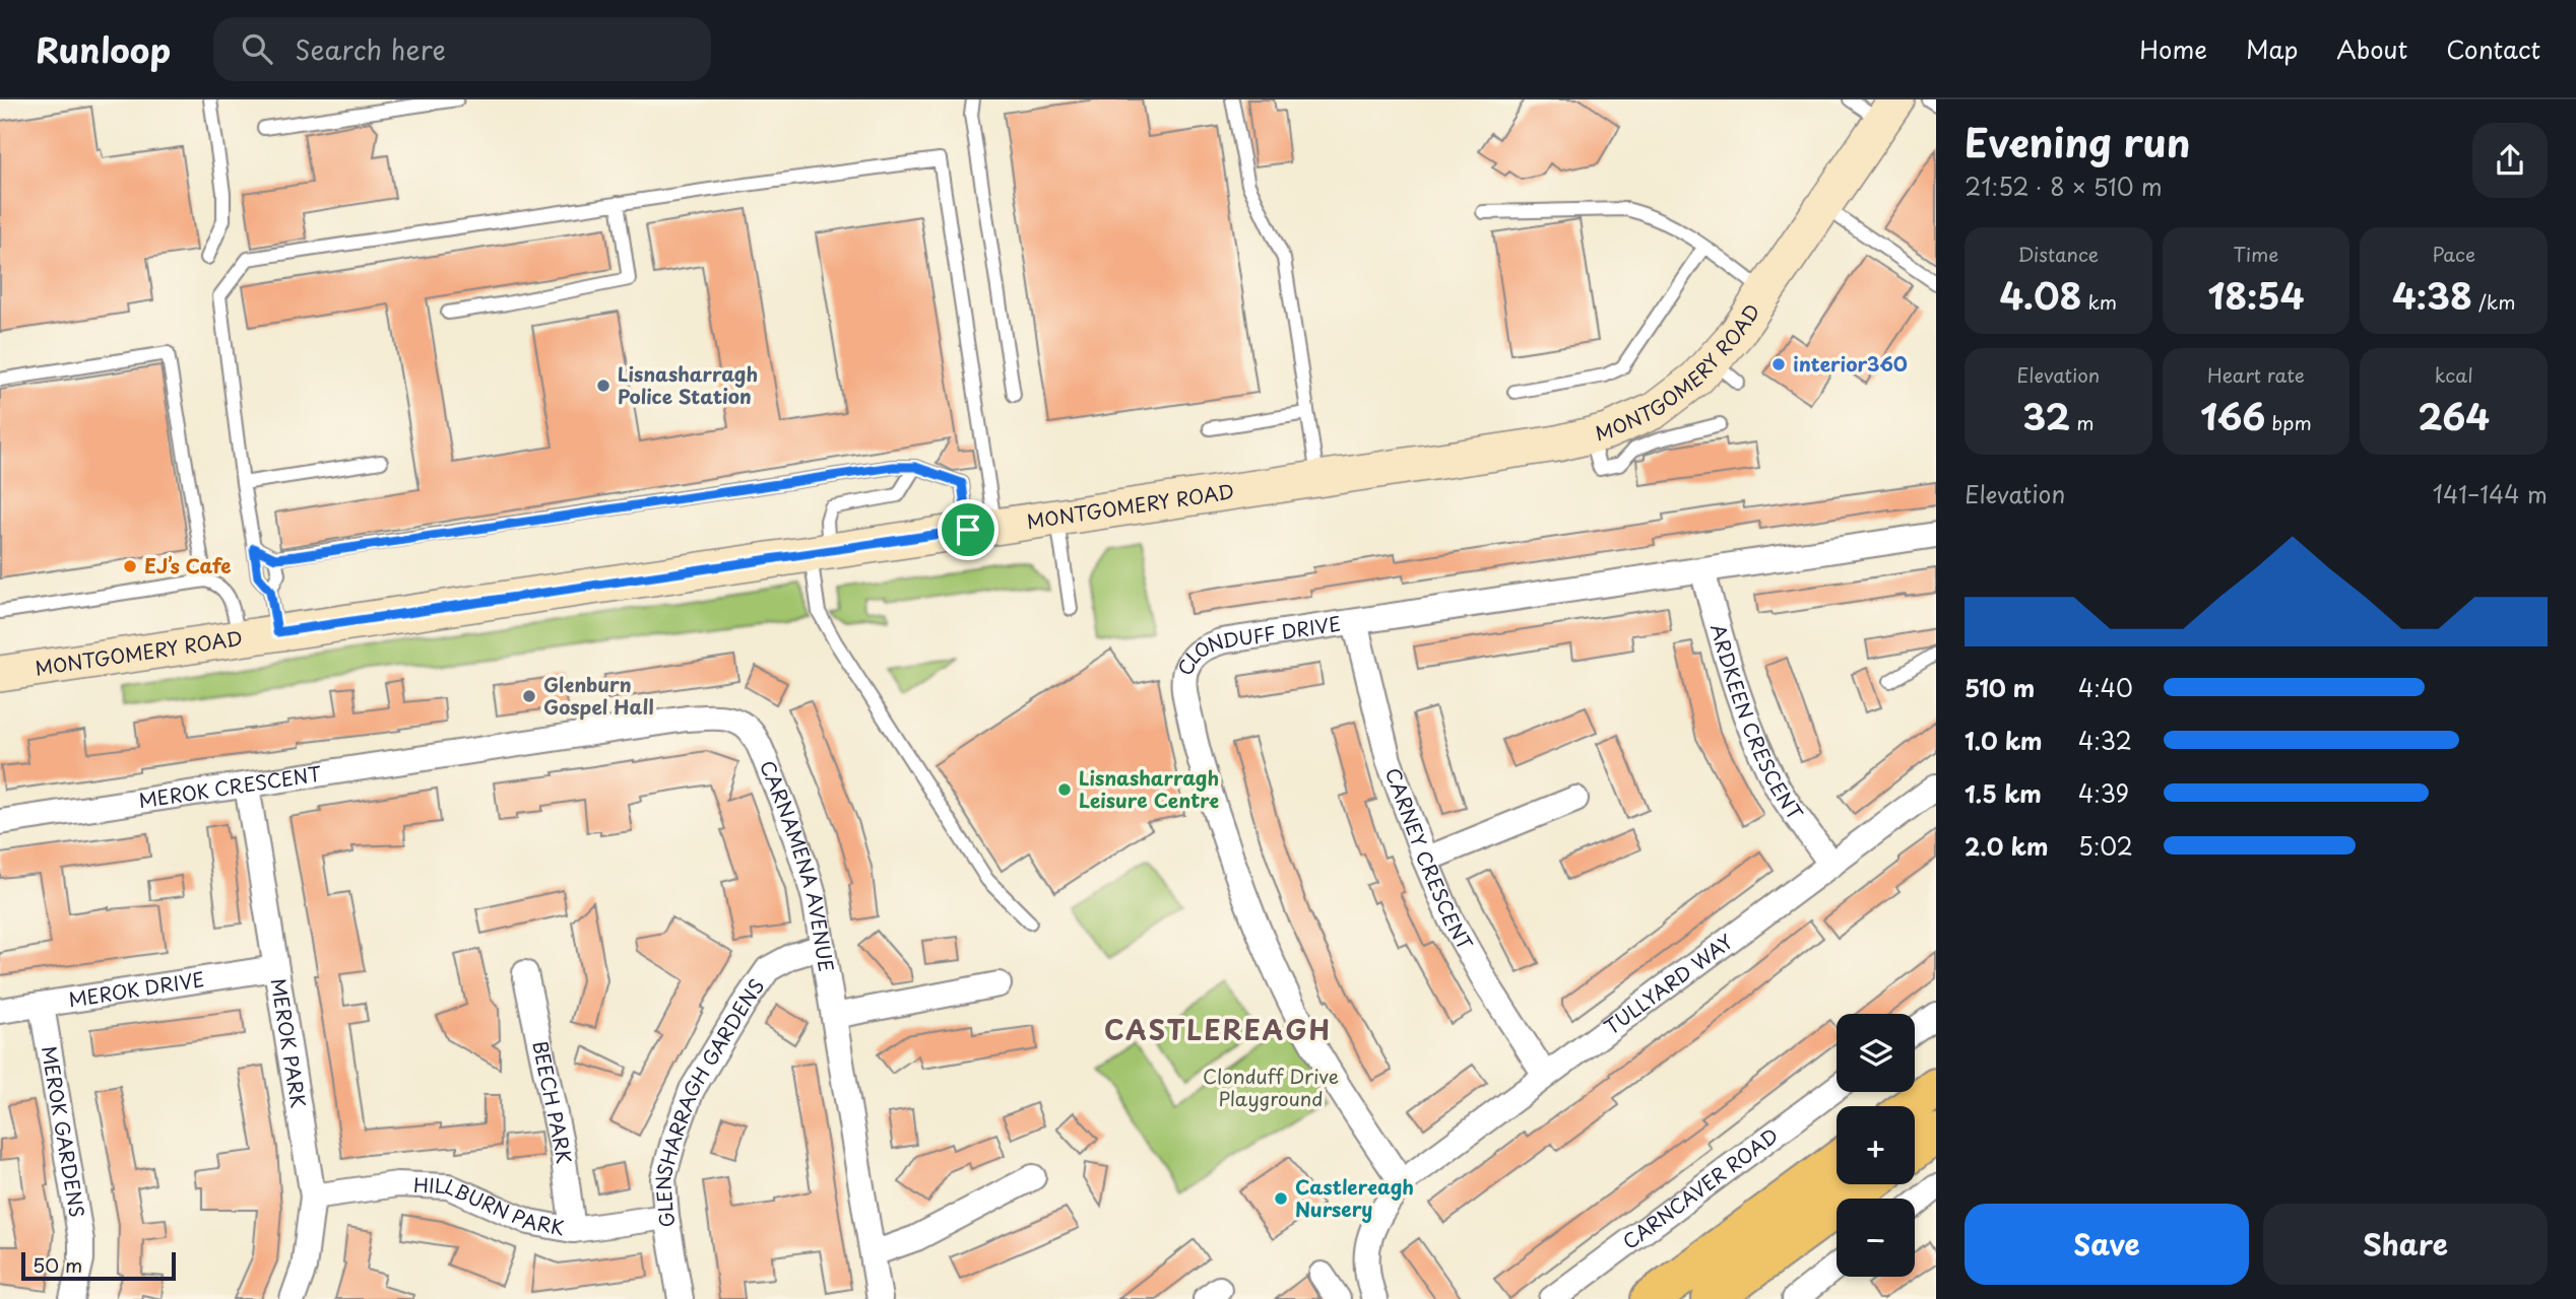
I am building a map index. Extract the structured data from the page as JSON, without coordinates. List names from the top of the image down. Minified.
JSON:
{"streets":{"street":["MONTGOMERY ROAD","CLONDUFF DRIVE","ARDKEEN CRESCENT","MEROK CRESCENT","CARNEY CRESCENT","CARNAMENA AVENUE","TULLYARD WAY","MEROK DRIVE","MEROK PARK","BEECH PARK","GLENSHARRAGH GARDENS","MEROK GARDENS","CARNCAVER ROAD","HILLBURN PARK"]},"crossings":[["CLONDUFF DRIVE","ARDKEEN CRESCENT"],["CLONDUFF DRIVE","CARNEY CRESCENT"],["CLONDUFF DRIVE","TULLYARD WAY"],["ARDKEEN CRESCENT","TULLYARD WAY"],["MEROK CRESCENT","CARNAMENA AVENUE"],["MEROK CRESCENT","MEROK PARK"],["CARNEY CRESCENT","TULLYARD WAY"],["CARNAMENA AVENUE","GLENSHARRAGH GARDENS"],["MEROK DRIVE","MEROK PARK"],["MEROK DRIVE","MEROK GARDENS"],["MEROK PARK","HILLBURN PARK"],["BEECH PARK","HILLBURN PARK"],["GLENSHARRAGH GARDENS","HILLBURN PARK"]],"districts":["CASTLEREAGH"],"parks":["Clonduff Drive Playground"],"places":["interior360","Lisnasharragh Police Station","EJ’s Cafe","Glenburn Gospel Hall","Lisnasharragh Leisure Centre","Castlereagh Nursery"],"scale_bar":"50 m","page":{"header":"Runloop","search":"Search here","nav":["Home","Map","About","Contact"],"heading":["Evening run","21:52 · 8 × 510 m"],"stats":[["Distance","4.08 km"],["Time","18:54"],["Pace","4:38 /km"],["Elevation","32 m"],["Heart rate","166 bpm"],["kcal","264"]],"chart":["Elevation","141–144 m"],"list":[{"name":"510 m","note":"4:40"},{"name":"1.0 km","note":"4:32"},{"name":"1.5 km","note":"4:39"},{"name":"2.0 km","note":"5:02"}],"map_buttons":["+","−"],"buttons":["Save","Share"],"scale":"50 m"}}
